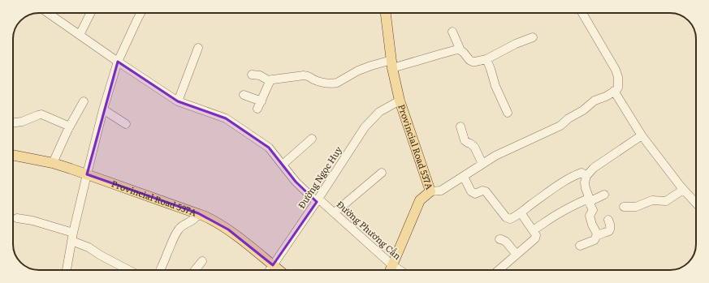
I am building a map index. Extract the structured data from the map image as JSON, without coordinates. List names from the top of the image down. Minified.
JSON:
{"streets":{"main road":["Provincial Road 537A"],"street":["Đường Ngọc Huy","Đường Phương Cấn"]},"crossings":[["Provincial Road 537A","Đường Ngọc Huy"],["Provincial Road 537A","Đường Phương Cấn"],["Đường Ngọc Huy","Đường Phương Cấn"]]}
